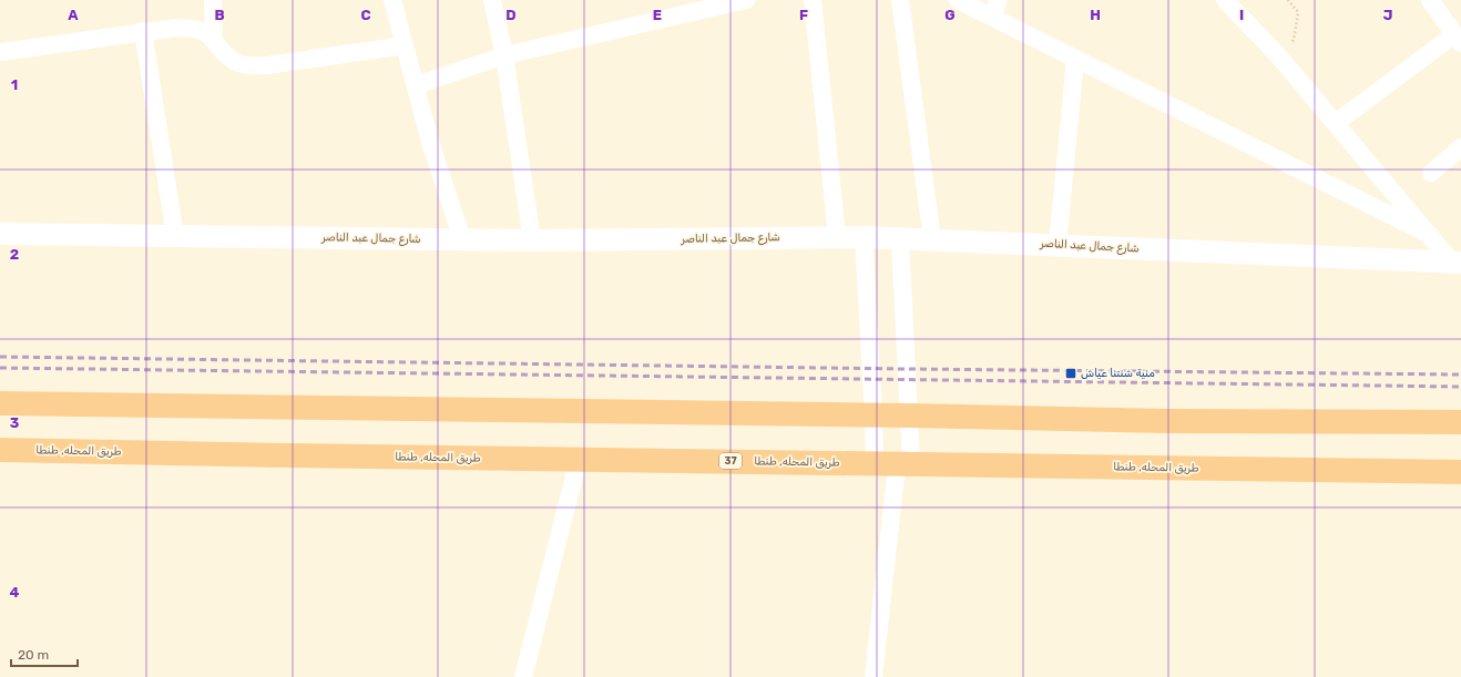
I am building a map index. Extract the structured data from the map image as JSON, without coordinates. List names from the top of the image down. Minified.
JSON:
{"streets":{"highway":["طريق المحله, طنطا","37"],"street":["شارع جمال عبد الناصر"]},"places":{"transit":["منية شنتنا عياش"]},"scale_bar":"20 m","grid":{"columns":["A","B","C","D","E","F","G","H","I","J"],"rows":["1","2","3","4"]}}
